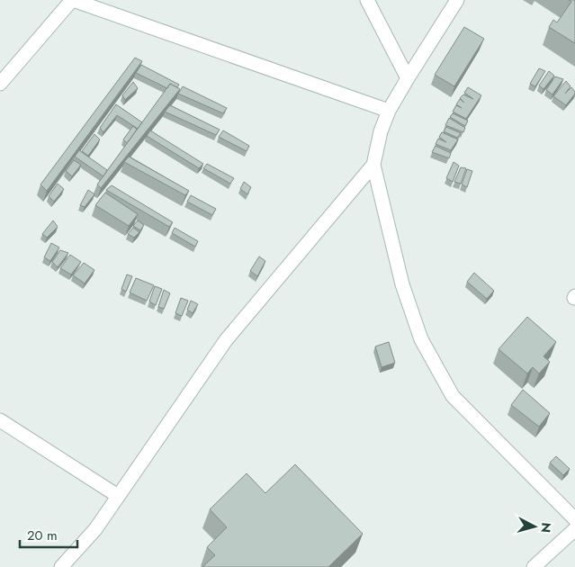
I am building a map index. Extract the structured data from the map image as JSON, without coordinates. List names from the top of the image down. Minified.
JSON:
{"scale_bar":"20 m","north":"right"}
